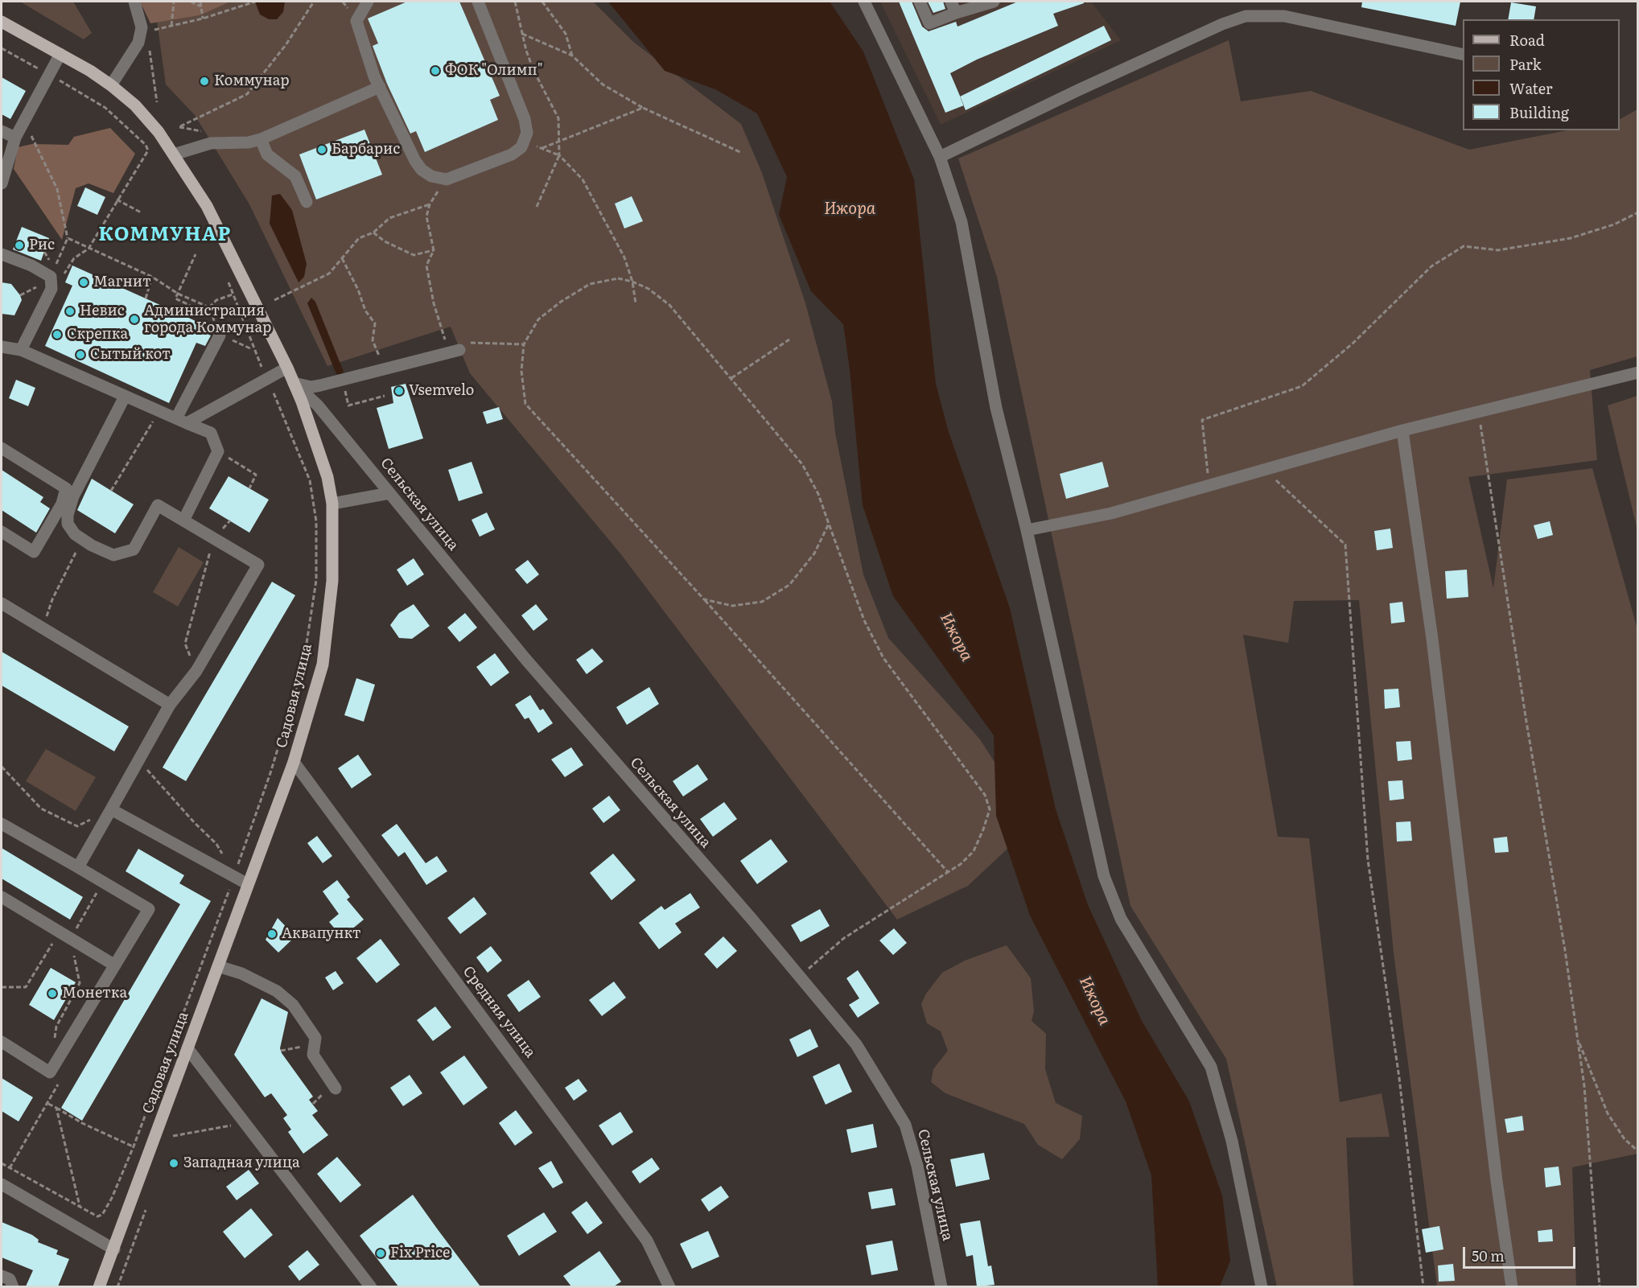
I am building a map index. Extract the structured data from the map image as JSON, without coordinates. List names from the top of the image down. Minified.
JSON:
{"streets":{"main road":["Садовая улица"],"street":["Сельская улица","Средняя улица"]},"crossings":[["Сельская улица","Садовая улица"],["Садовая улица","Средняя улица"]],"districts":["КОММУНАР"],"water":["Ижора"],"places":["ФОК \"Олимп\"","Коммунар","Барбарис","Рис","Магнит","Невис","Администрация города Коммунар","Скрепка","Сытый кот","Vsemvelo","Аквапункт","Монетка","Западная улица","Fix Price"],"legend":["Road","Park","Water","Building"],"scale_bar":"50 m"}
